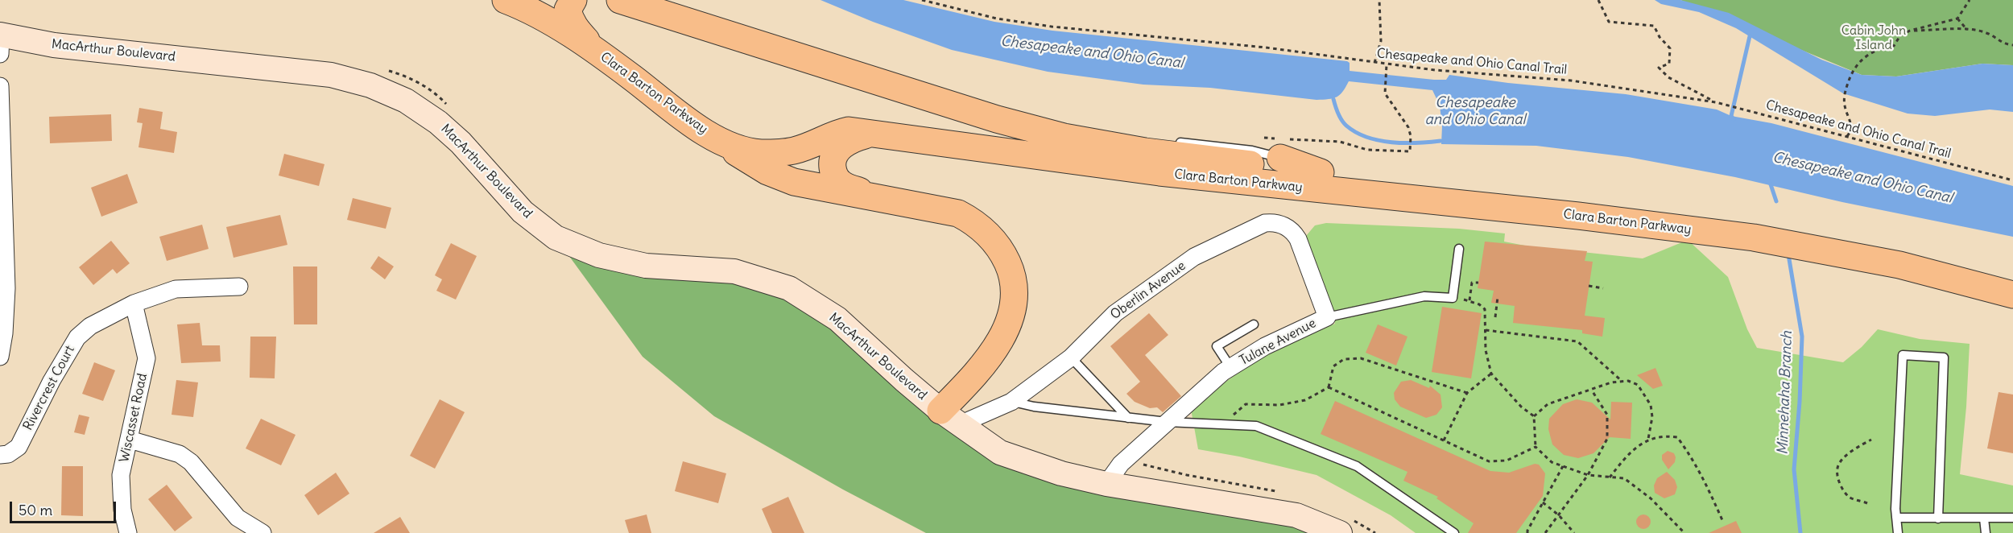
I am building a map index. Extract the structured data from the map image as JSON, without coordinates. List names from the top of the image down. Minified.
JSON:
{"streets":{"highway":["Clara Barton Parkway"],"main road":["MacArthur Boulevard"],"street":["Oberlin Avenue","Tulane Avenue","Rivercrest Court","Wiscasset Road"],"path":["Chesapeake and Ohio Canal Trail"]},"crossings":[["MacArthur Boulevard","Oberlin Avenue"],["MacArthur Boulevard","Tulane Avenue"],["Oberlin Avenue","Tulane Avenue"],["Rivercrest Court","Wiscasset Road"]],"water":["Chesapeake and Ohio Canal","Minnehaha Branch"],"parks":["Cabin John Island"],"scale_bar":"50 m"}
